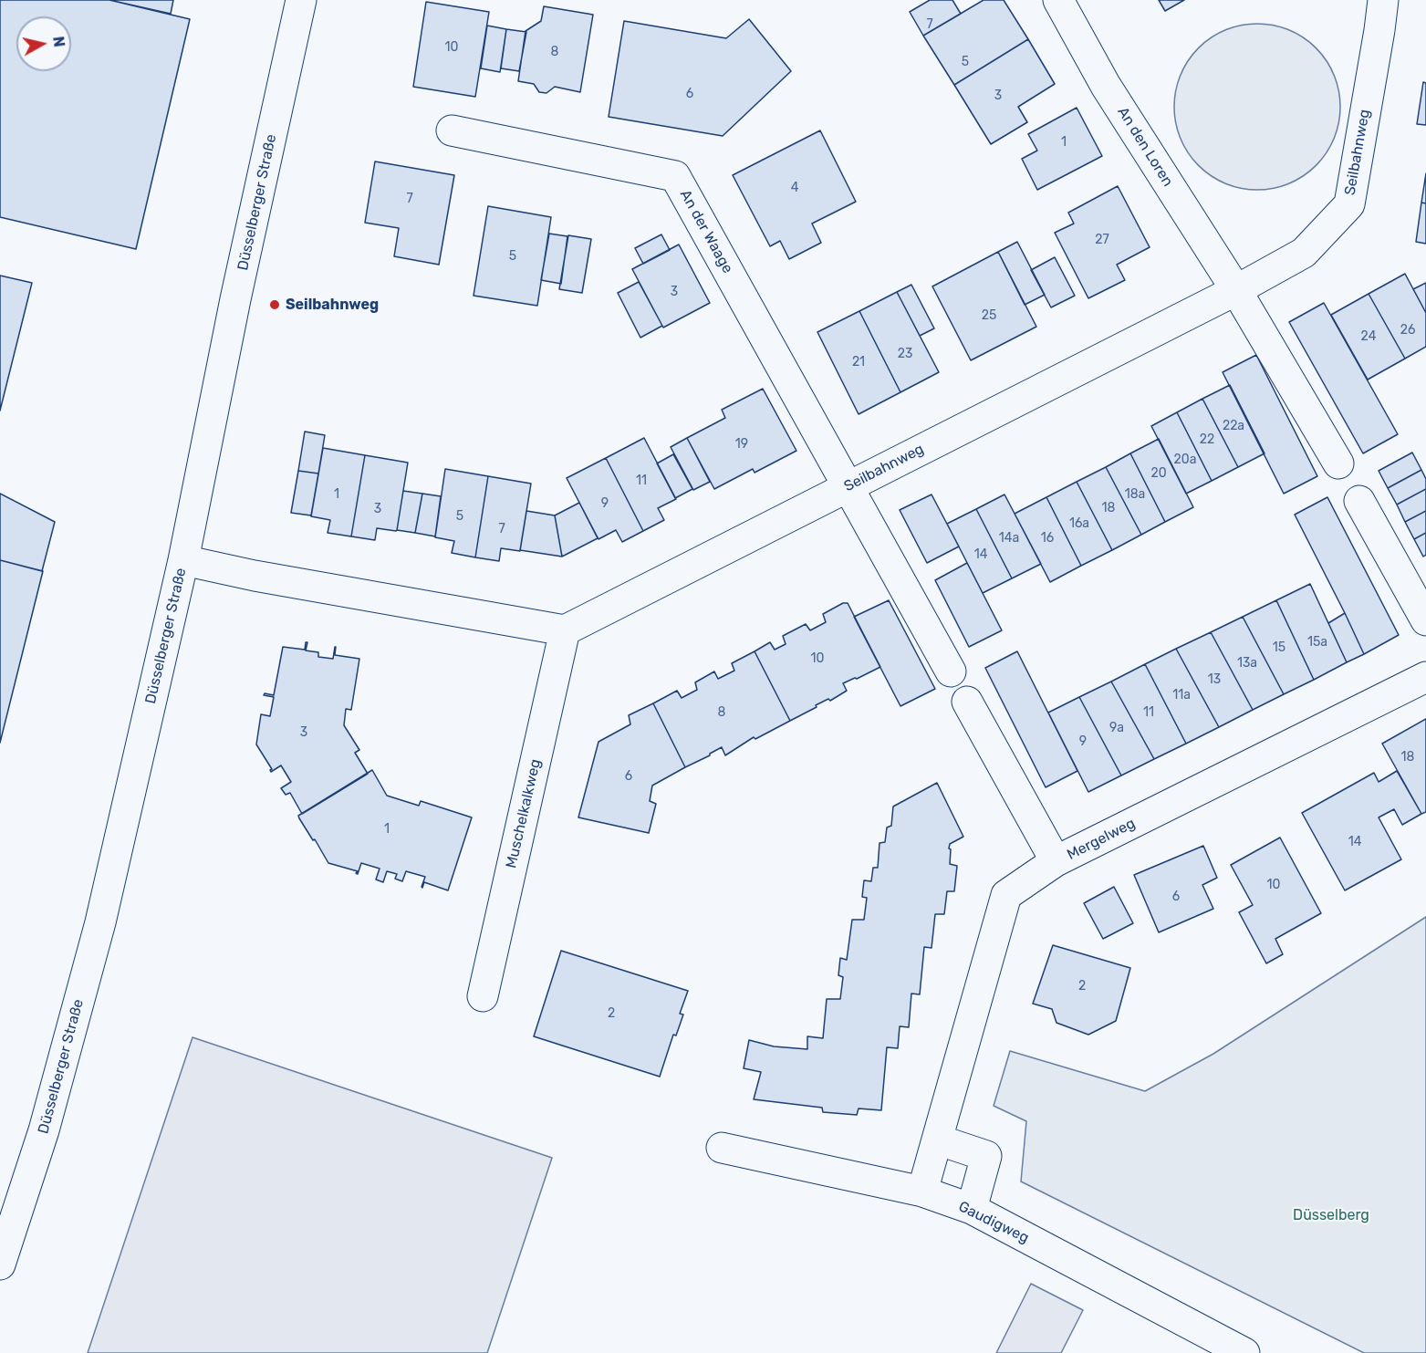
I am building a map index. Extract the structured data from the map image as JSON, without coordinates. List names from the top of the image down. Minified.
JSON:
{"streets":{"street":["An den Loren","Seilbahnweg","Düsselberger Straße","An der Waage","Muschelkalkweg","Mergelweg","Gaudigweg"]},"crossings":[["An den Loren","Seilbahnweg"],["Seilbahnweg","An der Waage"],["Seilbahnweg","Muschelkalkweg"],["Mergelweg","Gaudigweg"]],"parks":["Düsselberg"],"places":["Seilbahnweg"],"house_numbers":["7","10","8","5","6","3","1","4","7","27","5","3","25","26","24","23","21","22a","22","19","20a","20","11","1","18a","9","18","3","5","16a","7","14a","16","14","15a","15","10","13a","13","11a","8","11","9a","3","9","18","6","1","14","10","6","2","2"],"north":"right"}
